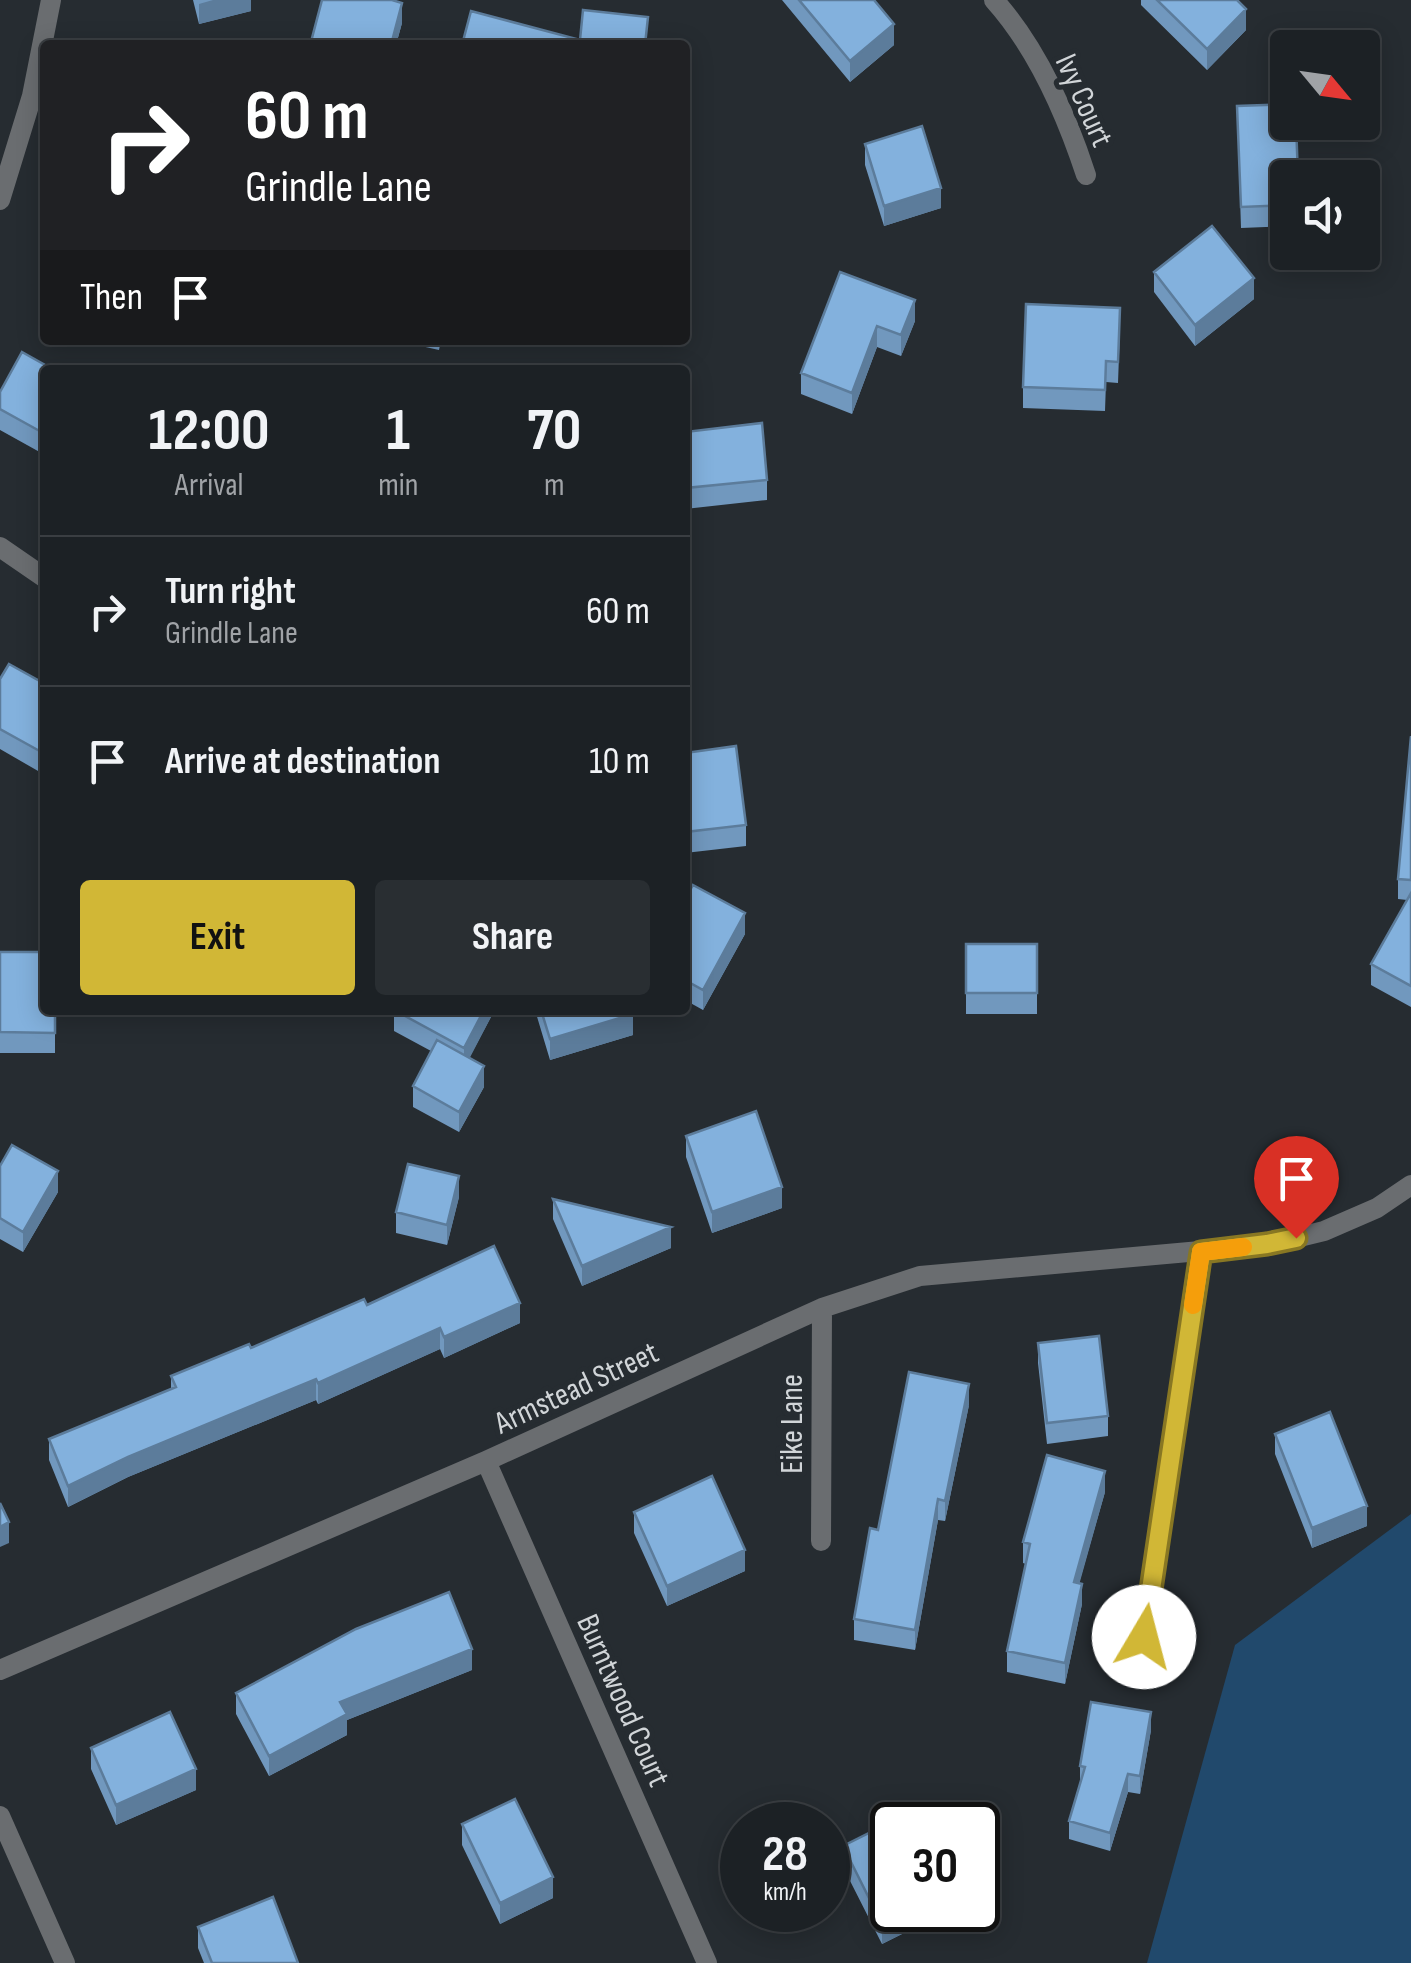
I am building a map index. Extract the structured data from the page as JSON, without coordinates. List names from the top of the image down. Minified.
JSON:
{"streets":{"street":["Ivy Court","Armstead Street","Eike Lane","Burntwood Court"]},"crossings":[["Armstead Street","Eike Lane"],["Armstead Street","Burntwood Court"]],"north":"bottom right","page":{"turn":["60 m","Grindle Lane"],"then":"Then","eta":["12:00","Arrival","1","min","70","m"],"list":[{"name":"Turn right","note":"Grindle Lane","value":"60 m"},{"name":"Arrive at destination","value":"10 m"}],"buttons":["Exit","Share"],"speed":"28 km/h","limit":"30"}}
